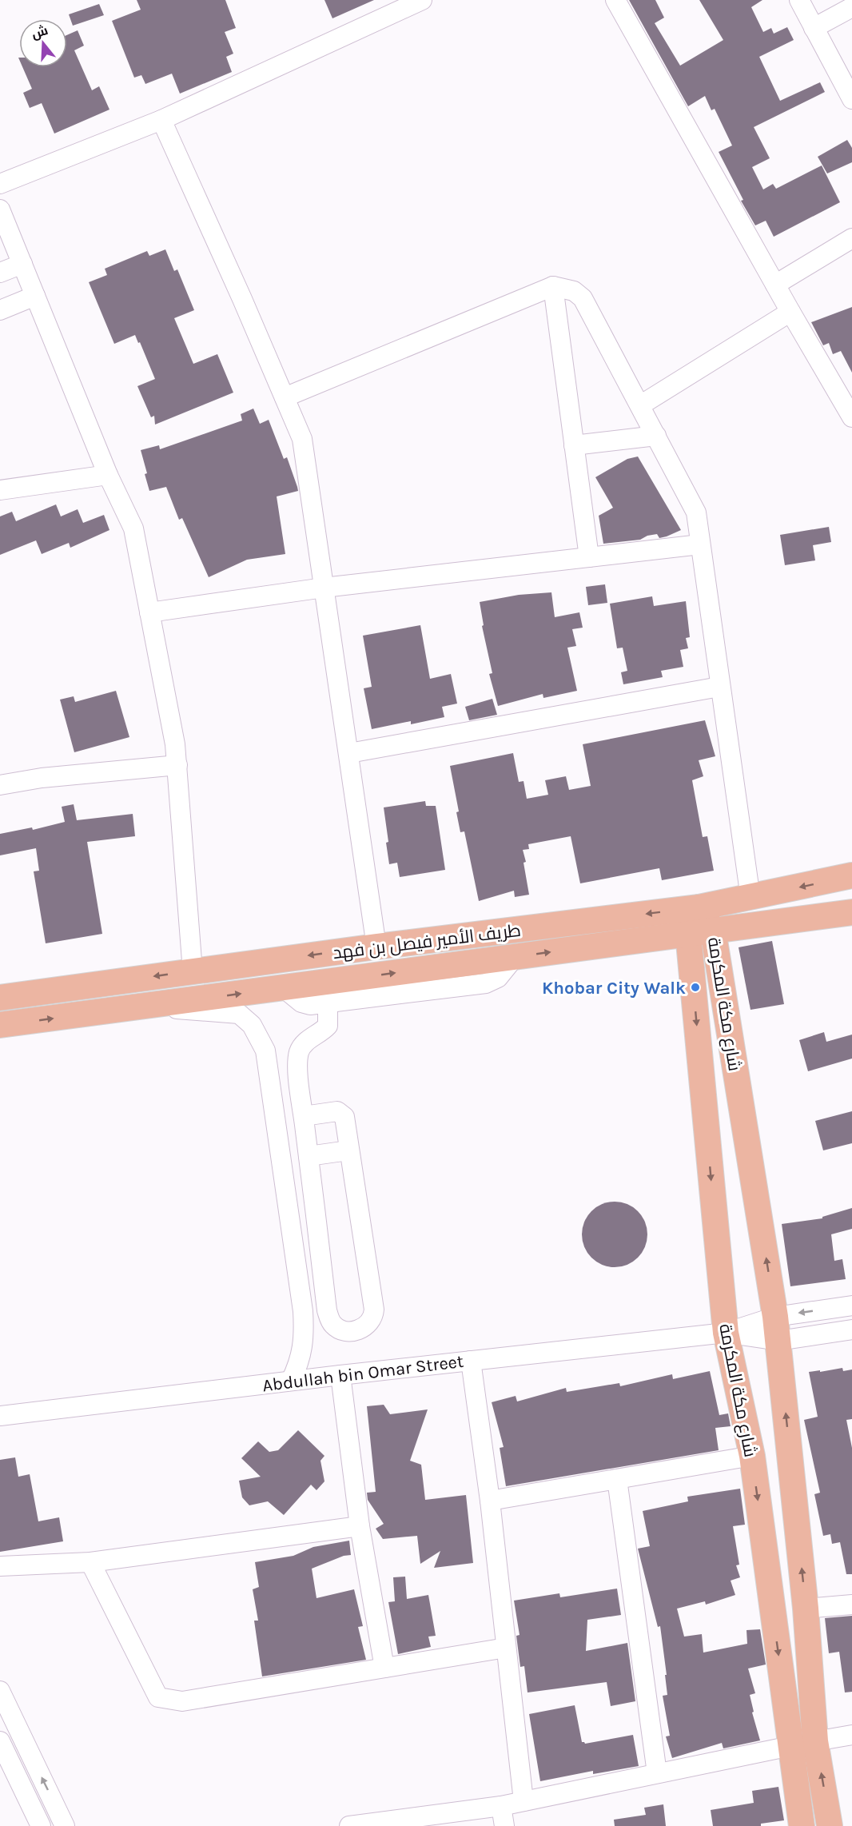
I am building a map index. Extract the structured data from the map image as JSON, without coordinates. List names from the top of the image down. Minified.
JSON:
{"streets":{"main road":["طريف الأمير فيصل بن فهد","شارع مكة المكرمة"],"street":["Abdullah bin Omar Street"]},"crossings":[["طريف الأمير فيصل بن فهد","شارع مكة المكرمة"],["شارع مكة المكرمة","Abdullah bin Omar Street"]],"places":["Khobar City Walk"],"north":"top"}
